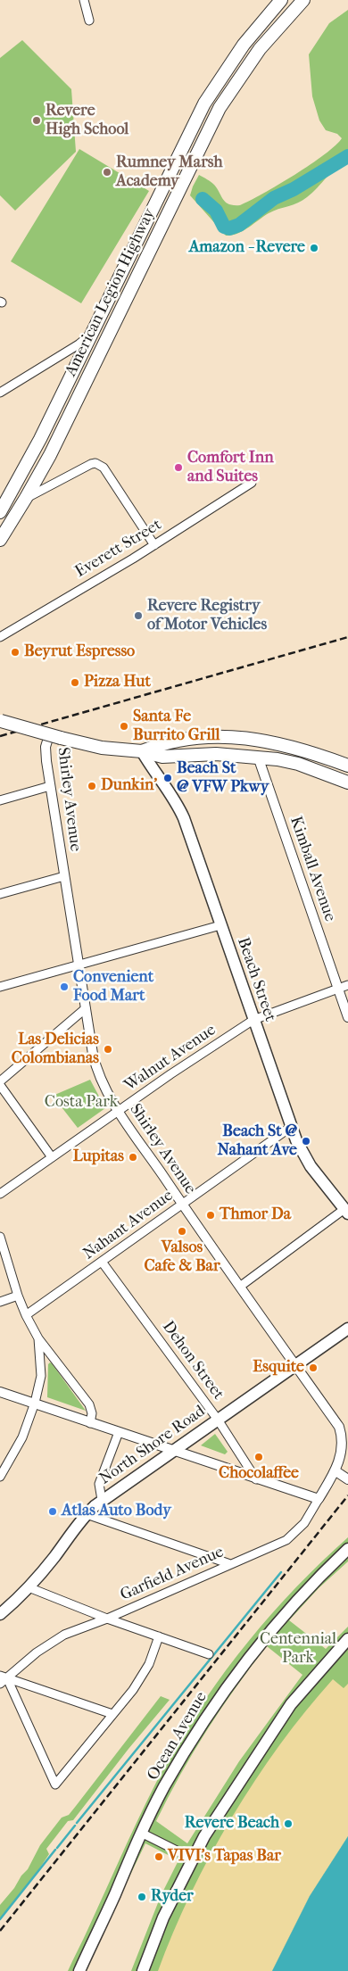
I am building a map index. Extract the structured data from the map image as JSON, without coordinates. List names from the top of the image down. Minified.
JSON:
{"streets":{"highway":["American Legion Highway"],"main road":["Beach Street","North Shore Road","Ocean Avenue"],"street":["Everett Street","Shirley Avenue","Kimball Avenue","Walnut Avenue","Nahant Avenue","Dehon Street","Garfield Avenue"]},"crossings":[["Shirley Avenue","Walnut Avenue"],["Shirley Avenue","Nahant Avenue"],["Shirley Avenue","North Shore Road"],["Shirley Avenue","Garfield Avenue"],["Kimball Avenue","Walnut Avenue"],["Beach Street","Walnut Avenue"],["Beach Street","Nahant Avenue"],["Nahant Avenue","Dehon Street"],["Dehon Street","North Shore Road"]],"parks":["Costa Park","Centennial Park"],"places":["Revere High School","Rumney Marsh Academy","Amazon - Revere","Comfort Inn and Suites","Revere Registry of Motor Vehicles","Beyrut Espresso","Pizza Hut","Santa Fe Burrito Grill","Beach St @ VFW Pkwy","Dunkin'","Convenient Food Mart","Las Delicias Colombianas","Beach St @ Nahant Ave","Lupitas","Thmor Da","Valsos Cafe & Bar","Esquite","Chocolaffee","Atlas Auto Body","Revere Beach","VIVI’s Tapas Bar","Ryder"]}
